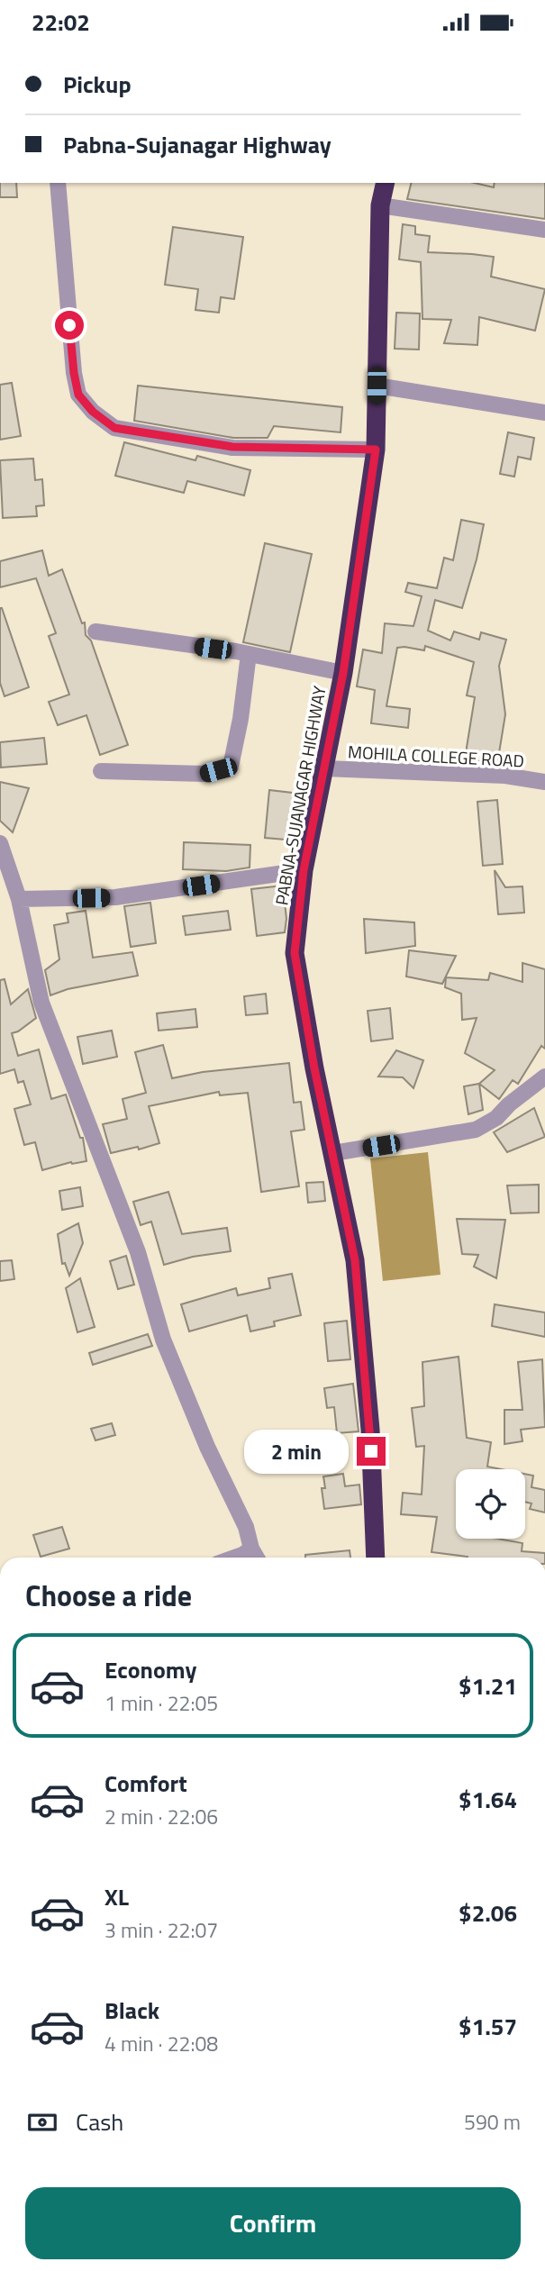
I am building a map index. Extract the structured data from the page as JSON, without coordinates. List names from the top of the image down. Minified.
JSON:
{"streets":{"highway":["PABNA-SUJANAGAR HIGHWAY"],"street":["MOHILA COLLEGE ROAD"]},"crossings":[["MOHILA COLLEGE ROAD","PABNA-SUJANAGAR HIGHWAY"]],"page":{"status":"22:02","banner":["Pickup","Pabna-Sujanagar Highway"],"bubble":"2 min","heading":"Choose a ride","list":[{"name":"Economy","note":"1 min · 22:05","value":"$1.21"},{"name":"Comfort","note":"2 min · 22:06","value":"$1.64"},{"name":"XL","note":"3 min · 22:07","value":"$2.06"},{"name":"Black","note":"4 min · 22:08","value":"$1.57"}],"pay":["Cash","590 m"],"buttons":"Confirm"}}
